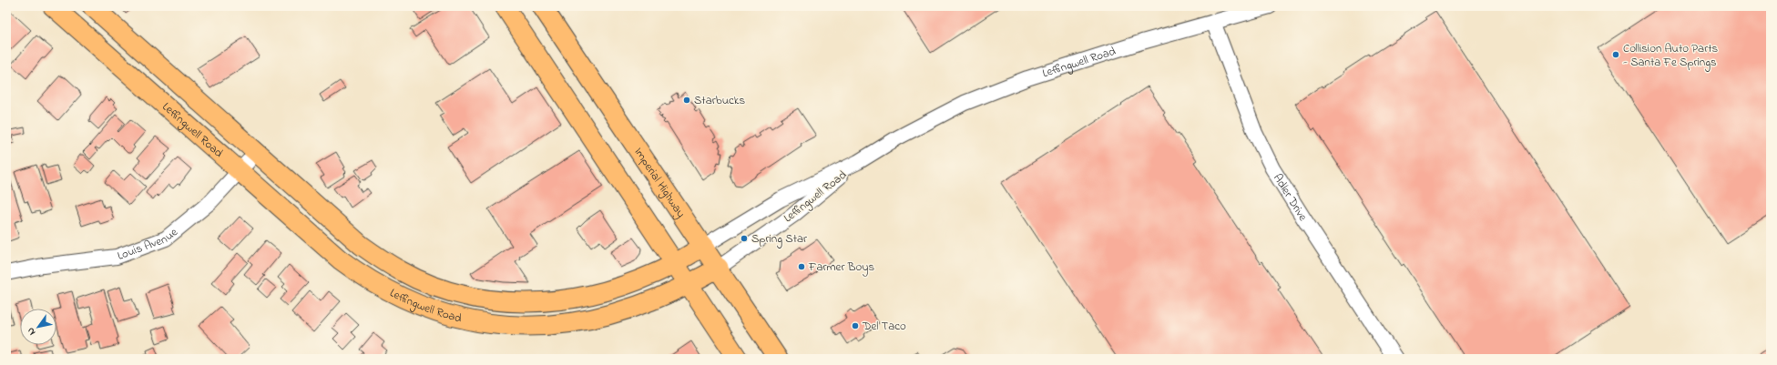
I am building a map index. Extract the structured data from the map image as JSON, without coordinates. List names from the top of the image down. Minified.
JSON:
{"streets":{"main road":["Leffingwell Road","Imperial Highway"],"street":["Adler Drive","Louis Avenue"]},"crossings":[["Leffingwell Road","Imperial Highway"],["Leffingwell Road","Adler Drive"],["Leffingwell Road","Louis Avenue"]],"places":["Collision Auto Parts - Santa Fe Springs","Starbucks","Spring Star","Farmer Boys","Del Taco"],"north":"bottom left"}
